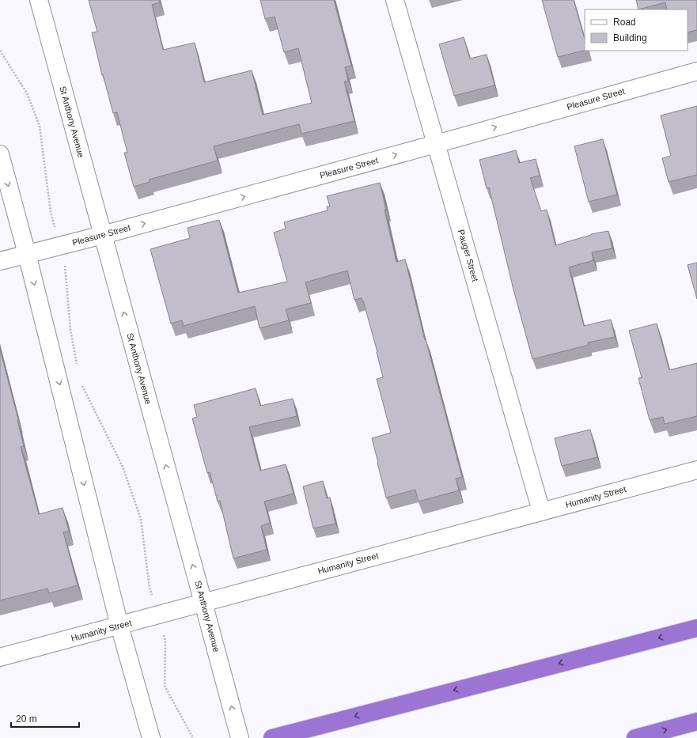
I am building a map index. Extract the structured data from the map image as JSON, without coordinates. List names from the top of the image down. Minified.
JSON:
{"streets":{"street":["Pleasure Street","St Anthony Avenue","Pauger Street","Humanity Street"]},"crossings":[["Pleasure Street","St Anthony Avenue"],["Pleasure Street","Pauger Street"],["St Anthony Avenue","Humanity Street"],["Pauger Street","Humanity Street"]],"one_way":["Pleasure Street"],"legend":["Road","Building"],"scale_bar":"20 m"}
